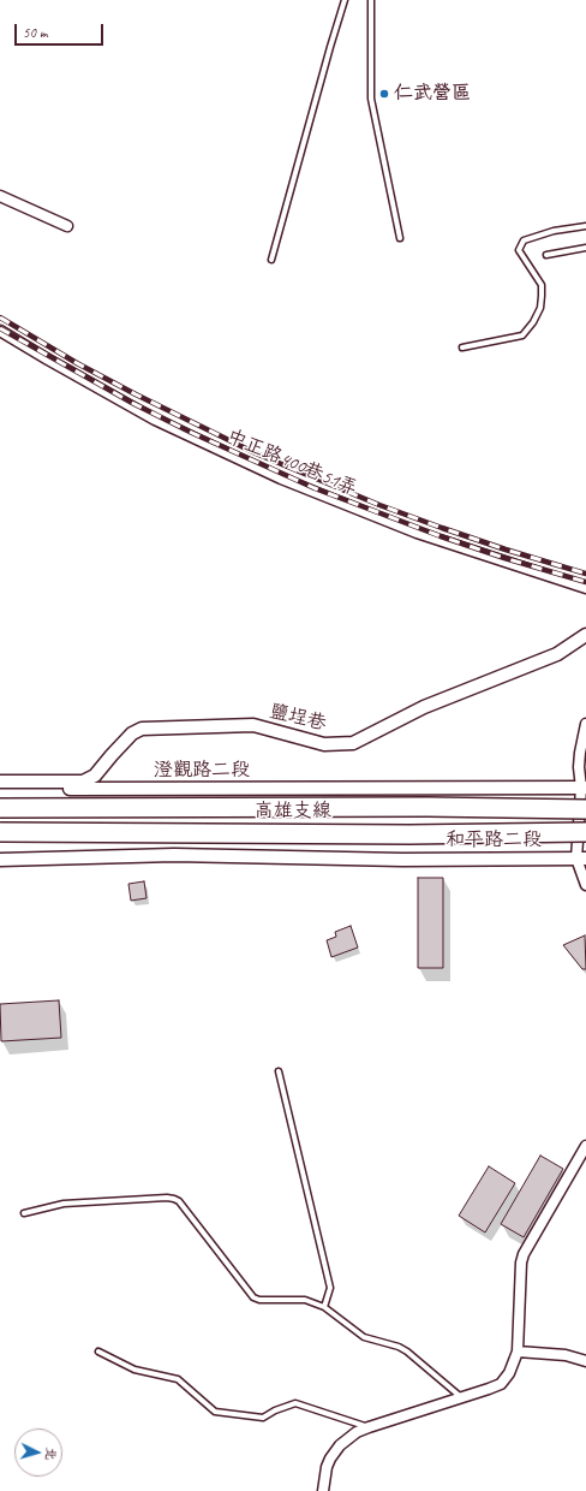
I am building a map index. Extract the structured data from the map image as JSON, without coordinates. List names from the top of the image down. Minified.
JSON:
{"streets":{"highway":["高雄支線"],"street":["中正路400巷51弄","鹽埕巷","澄觀路二段","和平路二段"]},"places":["仁武營區"],"scale_bar":"50 m","north":"right"}
